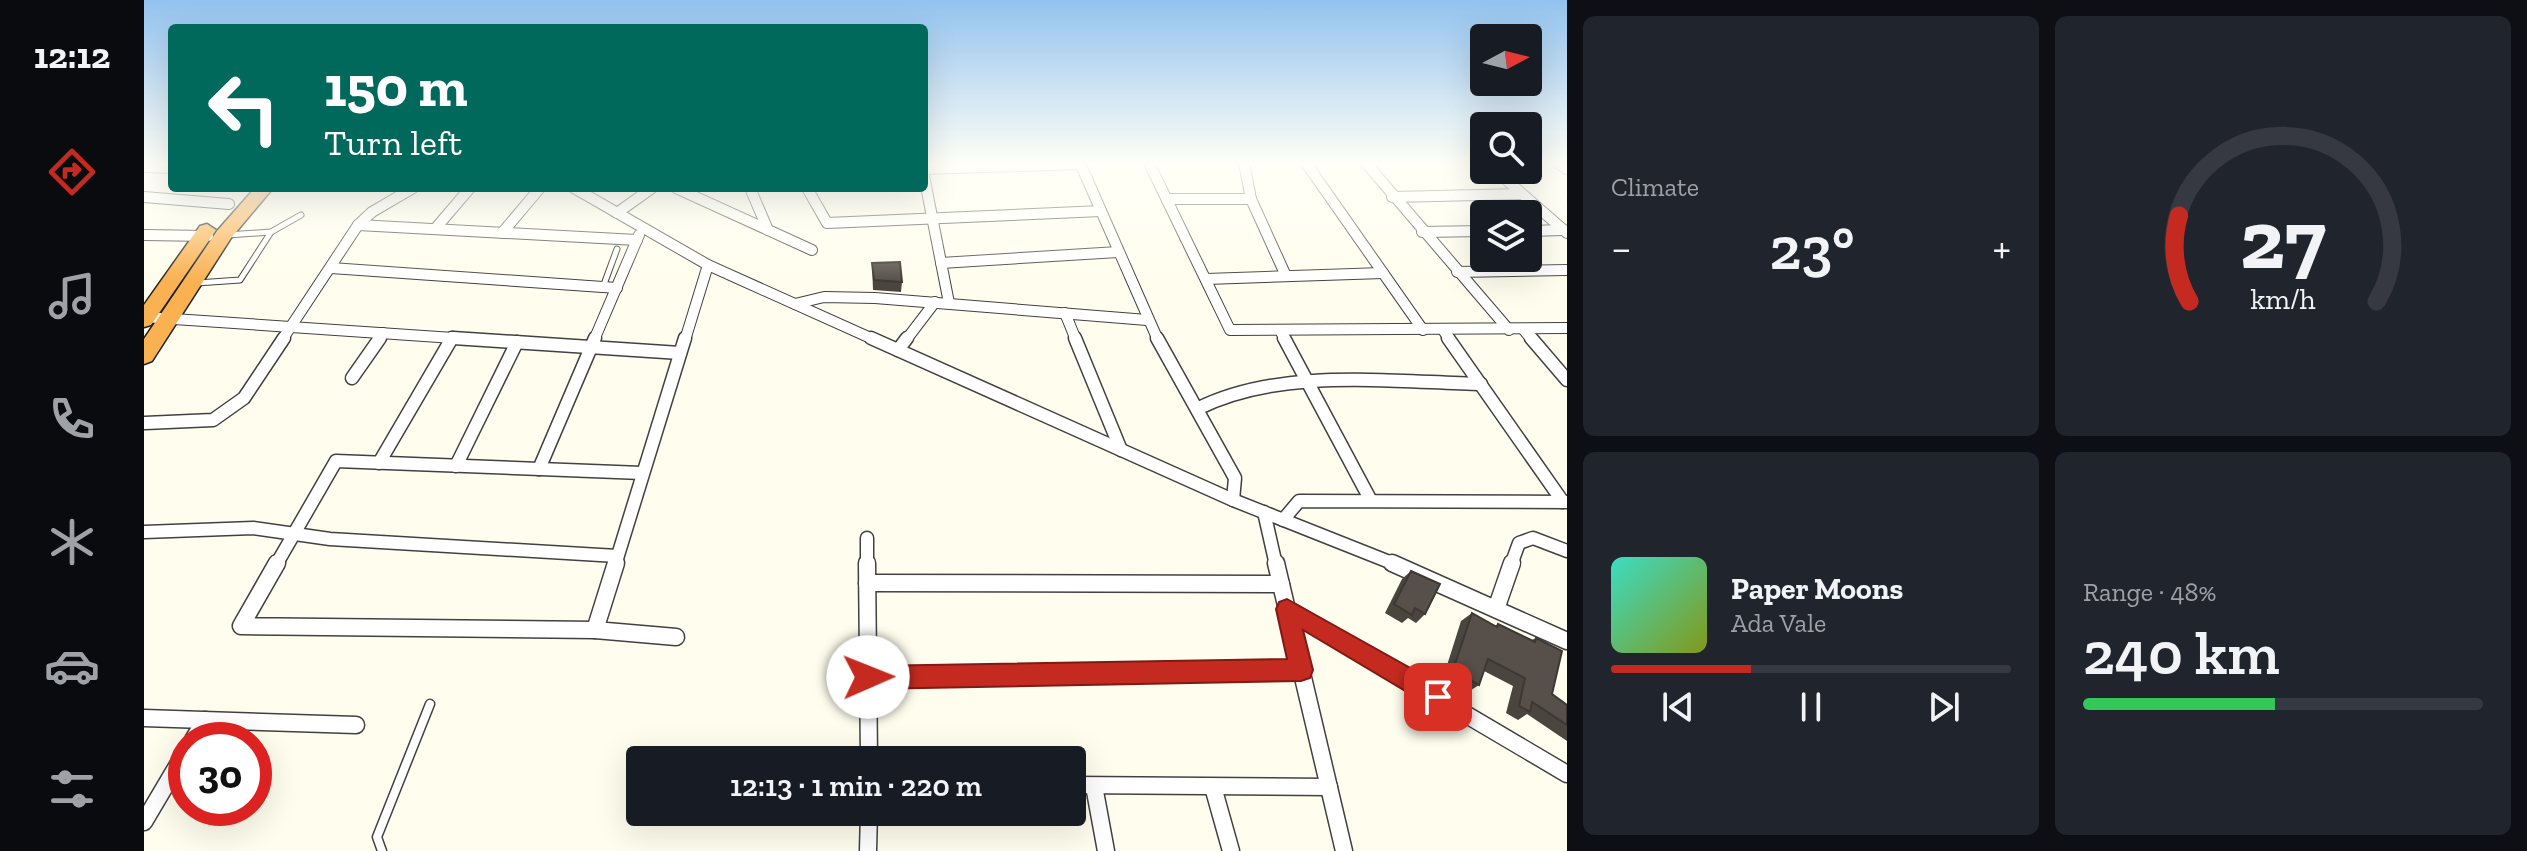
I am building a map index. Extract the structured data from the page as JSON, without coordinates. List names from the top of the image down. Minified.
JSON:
{"north":"right","page":{"tabs":"12:12","tile":["Climate",["Range · 48%","240 km"]],"turn":["150 m","Turn left"],"heat":["−","23°","+"],"song":["Paper Moons","Ada Vale"],"limit":"30","trip":"12:13 · 1 min · 220 m","gauge":["27","km/h"]}}
